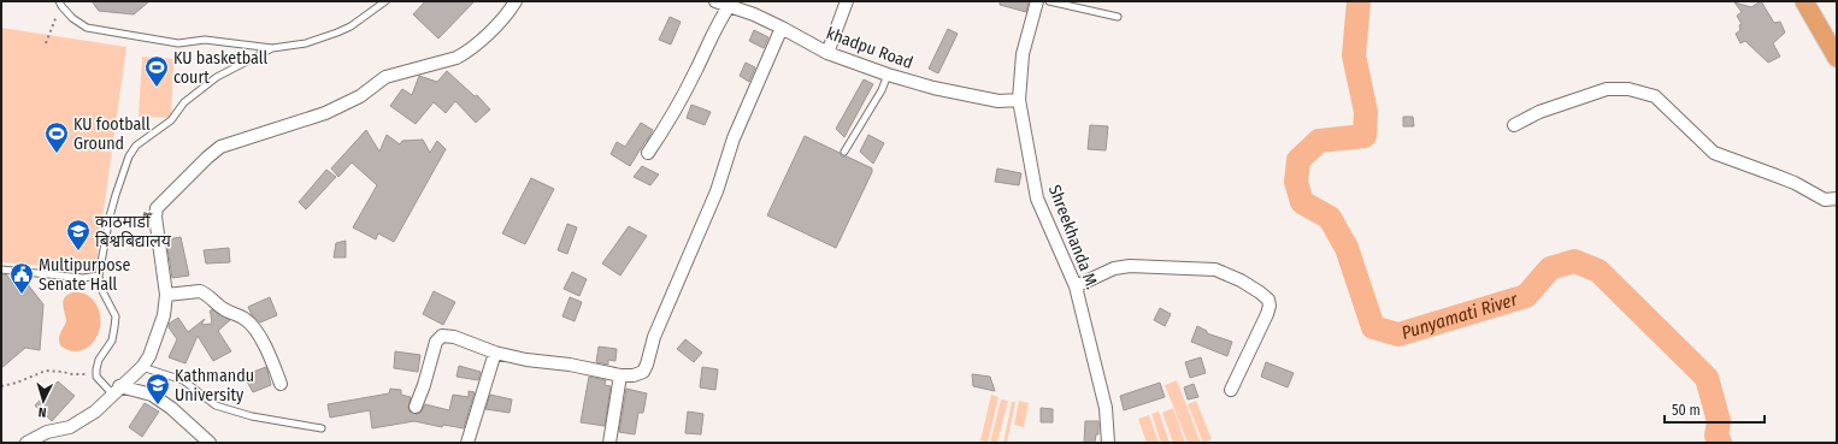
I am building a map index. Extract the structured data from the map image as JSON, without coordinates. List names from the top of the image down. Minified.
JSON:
{"streets":{"street":["khadpu Road","Shreekhanda M."]},"crossings":[["khadpu Road","Shreekhanda M."]],"water":["Punyamati River"],"places":{"sports":["KU basketball court","KU football Ground"],"school or university":["काठमाडौँ बिश्वबिद्यालय","Kathmandu University"],"public building":["Multipurpose Senate Hall"]},"scale_bar":"50 m","north":"bottom"}
